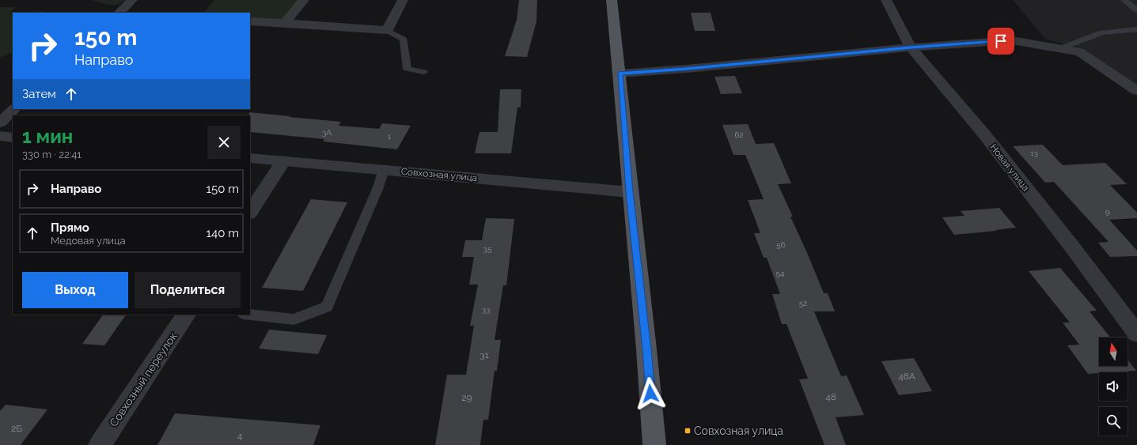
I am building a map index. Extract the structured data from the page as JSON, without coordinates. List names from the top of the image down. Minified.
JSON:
{"streets":{"street":["Новая улица","Совхозная улица","Совхозный переулок"]},"places":{"transit":["Совхозная улица"]},"house_numbers":["3А","62","1","13","9","56","35","54","52","33","31","48А","48","29","2Б","4"],"north":"top","page":{"turn":["150 m","Направо"],"then":"Затем","heading":["1 мин","330 m · 22:41"],"list":[{"name":"Направо","value":"150 m"},{"name":"Прямо","note":"Медовая улица","value":"140 m"}],"buttons":["Выход","Поделиться"]}}
